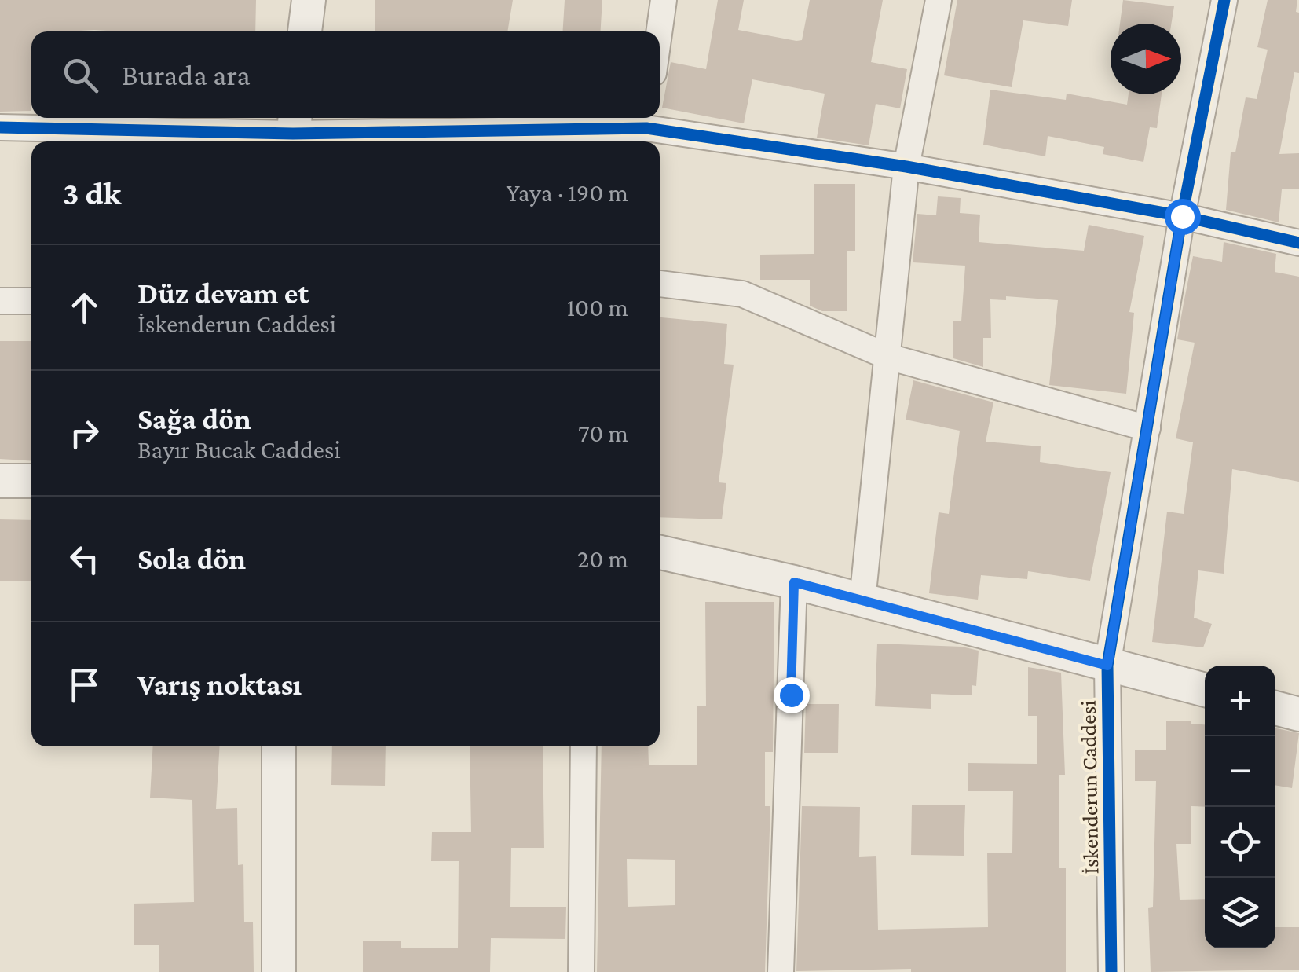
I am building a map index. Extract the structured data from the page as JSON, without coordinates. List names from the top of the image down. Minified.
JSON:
{"streets":{"street":["İskenderun Caddesi"]},"north":"right","page":{"search":"Burada ara","heading":["3 dk","Yaya · 190 m"],"list":[["Düz devam et","İskenderun Caddesi","100 m"],["Sağa dön","Bayır Bucak Caddesi","70 m"],["Sola dön","20 m"],"Varış noktası"],"map_buttons":["+","−"]}}
